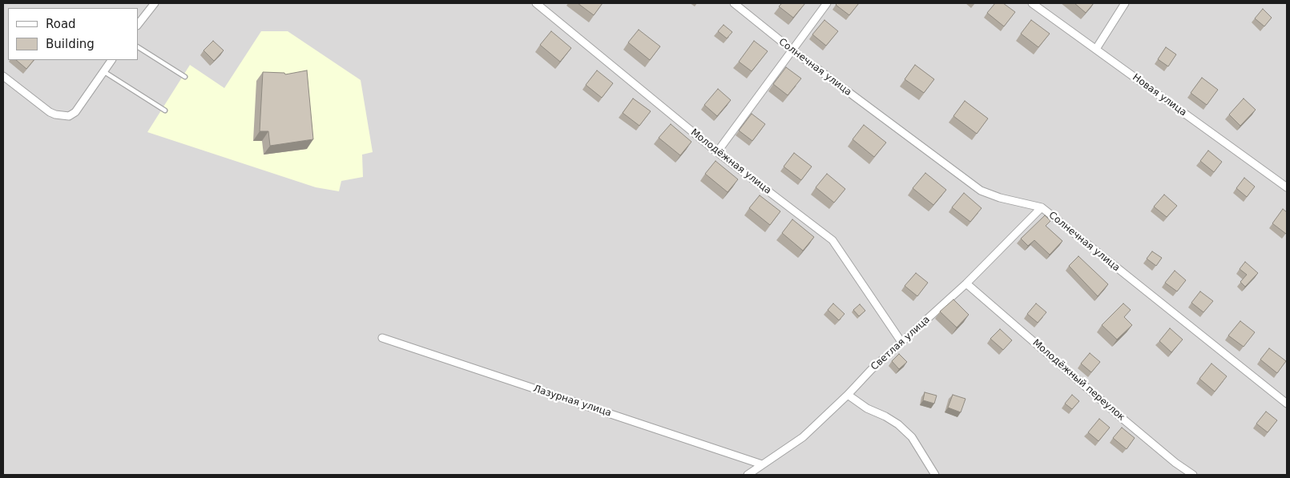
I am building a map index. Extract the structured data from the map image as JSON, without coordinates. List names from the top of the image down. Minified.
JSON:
{"streets":{"street":["Солнечная улица","Новая улица","Молодёжная улица","Светлая улица","Молодёжный переулок","Лазурная улица"]},"crossings":[["Солнечная улица","Светлая улица"],["Молодёжная улица","Светлая улица"],["Светлая улица","Молодёжный переулок"],["Светлая улица","Лазурная улица"]],"legend":["Road","Building"]}
